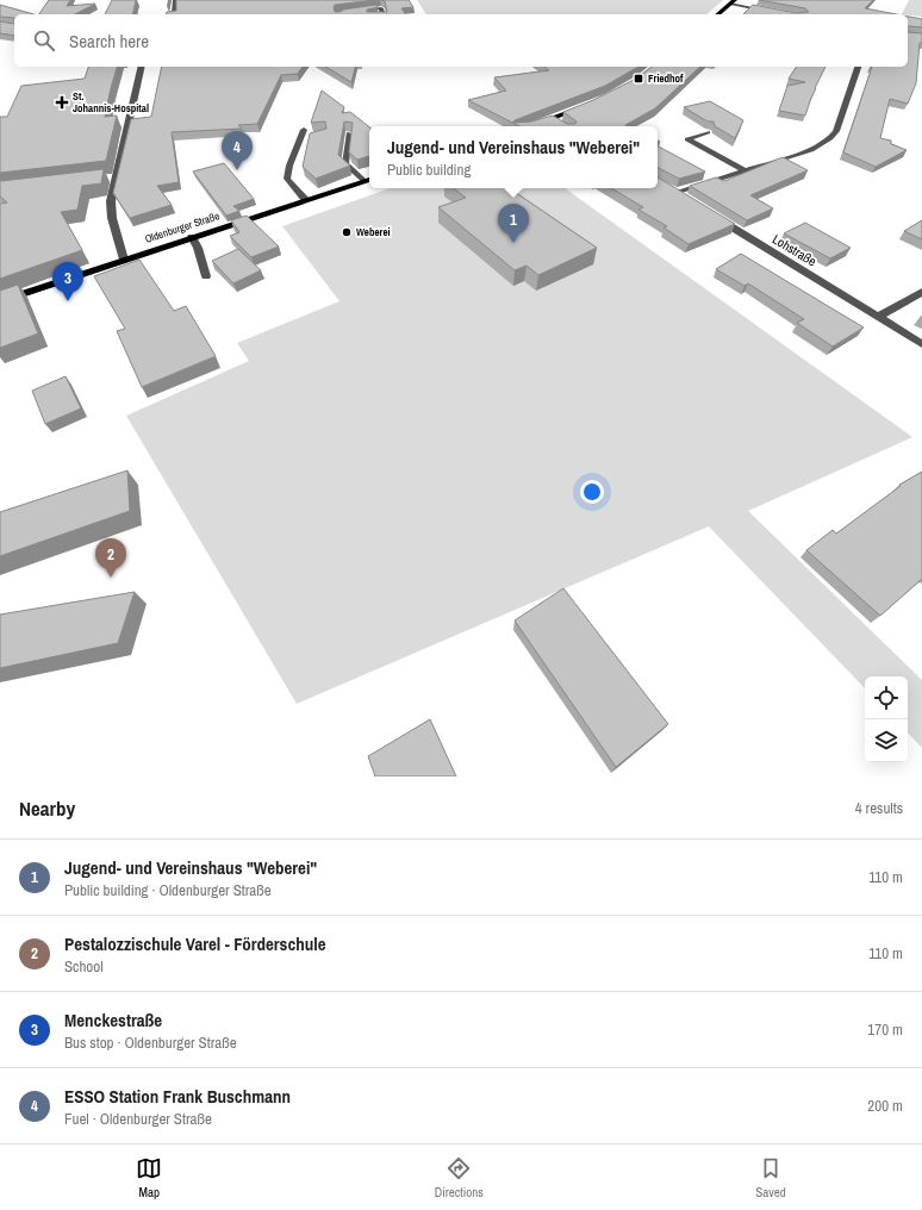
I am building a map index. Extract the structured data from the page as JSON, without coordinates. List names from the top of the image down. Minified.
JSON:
{"streets":{"main road":["Oldenburger Straße"],"street":["Lohstraße"]},"places":{"transit":["Friedhof"],"health":["St. Johannis-Hospital"],"other":["Weberei"]},"page":{"search":"Search here","popup":["Jugend- und Vereinshaus \"Weberei\"","Public building"],"pins":["4","1","3","2"],"heading":["Nearby","4 results"],"list":[{"mark":"1","name":"Jugend- und Vereinshaus \"Weberei\"","note":"Public building · Oldenburger Straße","value":"110 m"},{"mark":"2","name":"Pestalozzischule Varel - Förderschule","note":"School","value":"110 m"},{"mark":"3","name":"Menckestraße","note":"Bus stop · Oldenburger Straße","value":"170 m"},{"mark":"4","name":"ESSO Station Frank Buschmann","note":"Fuel · Oldenburger Straße","value":"200 m"}],"nav":["Map","Directions","Saved"]}}
